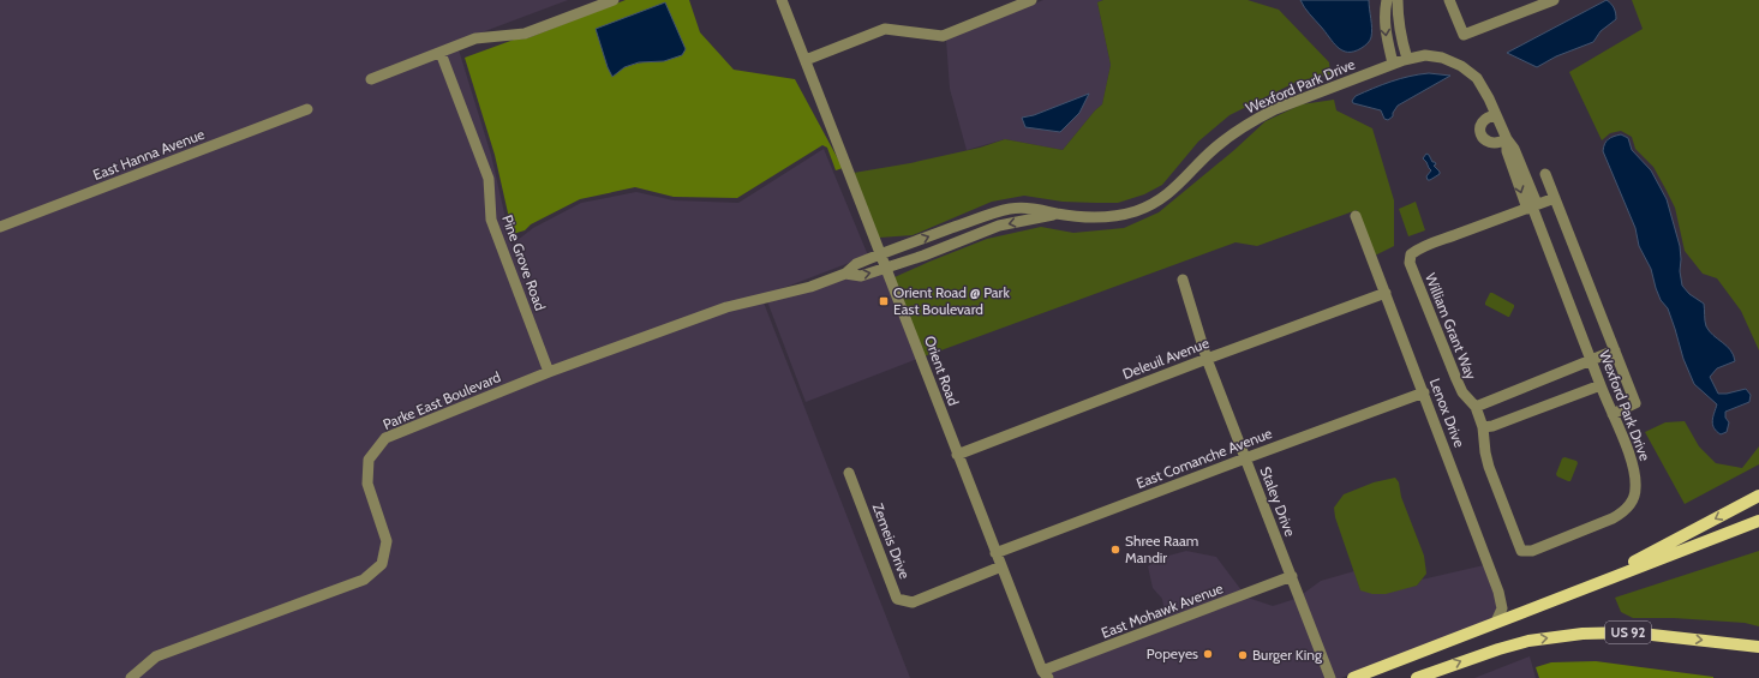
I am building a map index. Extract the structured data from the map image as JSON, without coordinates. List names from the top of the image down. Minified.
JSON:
{"streets":{"main road":["US 92"],"street":["Wexford Park Drive","East Hanna Avenue","Pine Grove Road","William Grant Way","Deleuil Avenue","Orient Road","Parke East Boulevard","Lenox Drive","East Comanche Avenue","Staley Drive","Zemeis Drive","East Mohawk Avenue"]},"crossings":[["Wexford Park Drive","William Grant Way"],["Wexford Park Drive","Orient Road"],["Wexford Park Drive","Parke East Boulevard"],["Pine Grove Road","Parke East Boulevard"],["Deleuil Avenue","Orient Road"],["Deleuil Avenue","Lenox Drive"],["Deleuil Avenue","Staley Drive"],["Orient Road","Parke East Boulevard"],["Orient Road","East Comanche Avenue"],["Orient Road","Zemeis Drive"],["Orient Road","East Mohawk Avenue"],["Lenox Drive","East Comanche Avenue"],["East Comanche Avenue","Staley Drive"],["Staley Drive","East Mohawk Avenue"]],"places":{"transit":["Orient Road @ Park East Boulevard"],"other":["Shree Raam Mandir","Popeyes","Burger King"]}}
